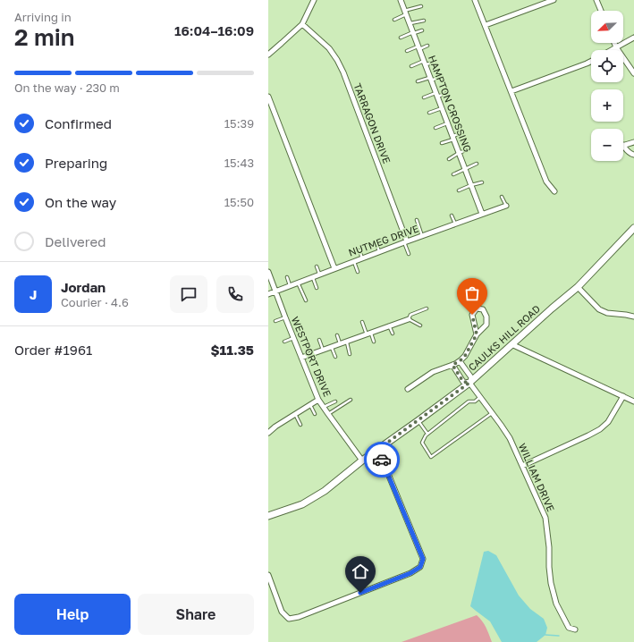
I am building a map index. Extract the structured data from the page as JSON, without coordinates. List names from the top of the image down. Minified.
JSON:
{"streets":{"main road":["CAULKS HILL ROAD"],"street":["HAMPTON CROSSING","TARRAGON DRIVE","NUTMEG DRIVE","WESTPORT DRIVE","WILLIAM DRIVE"]},"crossings":[["HAMPTON CROSSING","NUTMEG DRIVE"],["TARRAGON DRIVE","NUTMEG DRIVE"],["NUTMEG DRIVE","WESTPORT DRIVE"],["CAULKS HILL ROAD","WESTPORT DRIVE"],["CAULKS HILL ROAD","WILLIAM DRIVE"]],"north":"bottom left","page":{"heading":["2 min","Arriving in","16:04–16:09"],"panel":["Jordan","Courier · 4.6","Order #1961","$11.35"],"map_buttons":["+","−"],"bar":"On the way · 230 m","list":[["Confirmed","15:39"],["Preparing","15:43"],["On the way","15:50"],"Delivered"],"round":"J","buttons":["Help","Share"]}}
